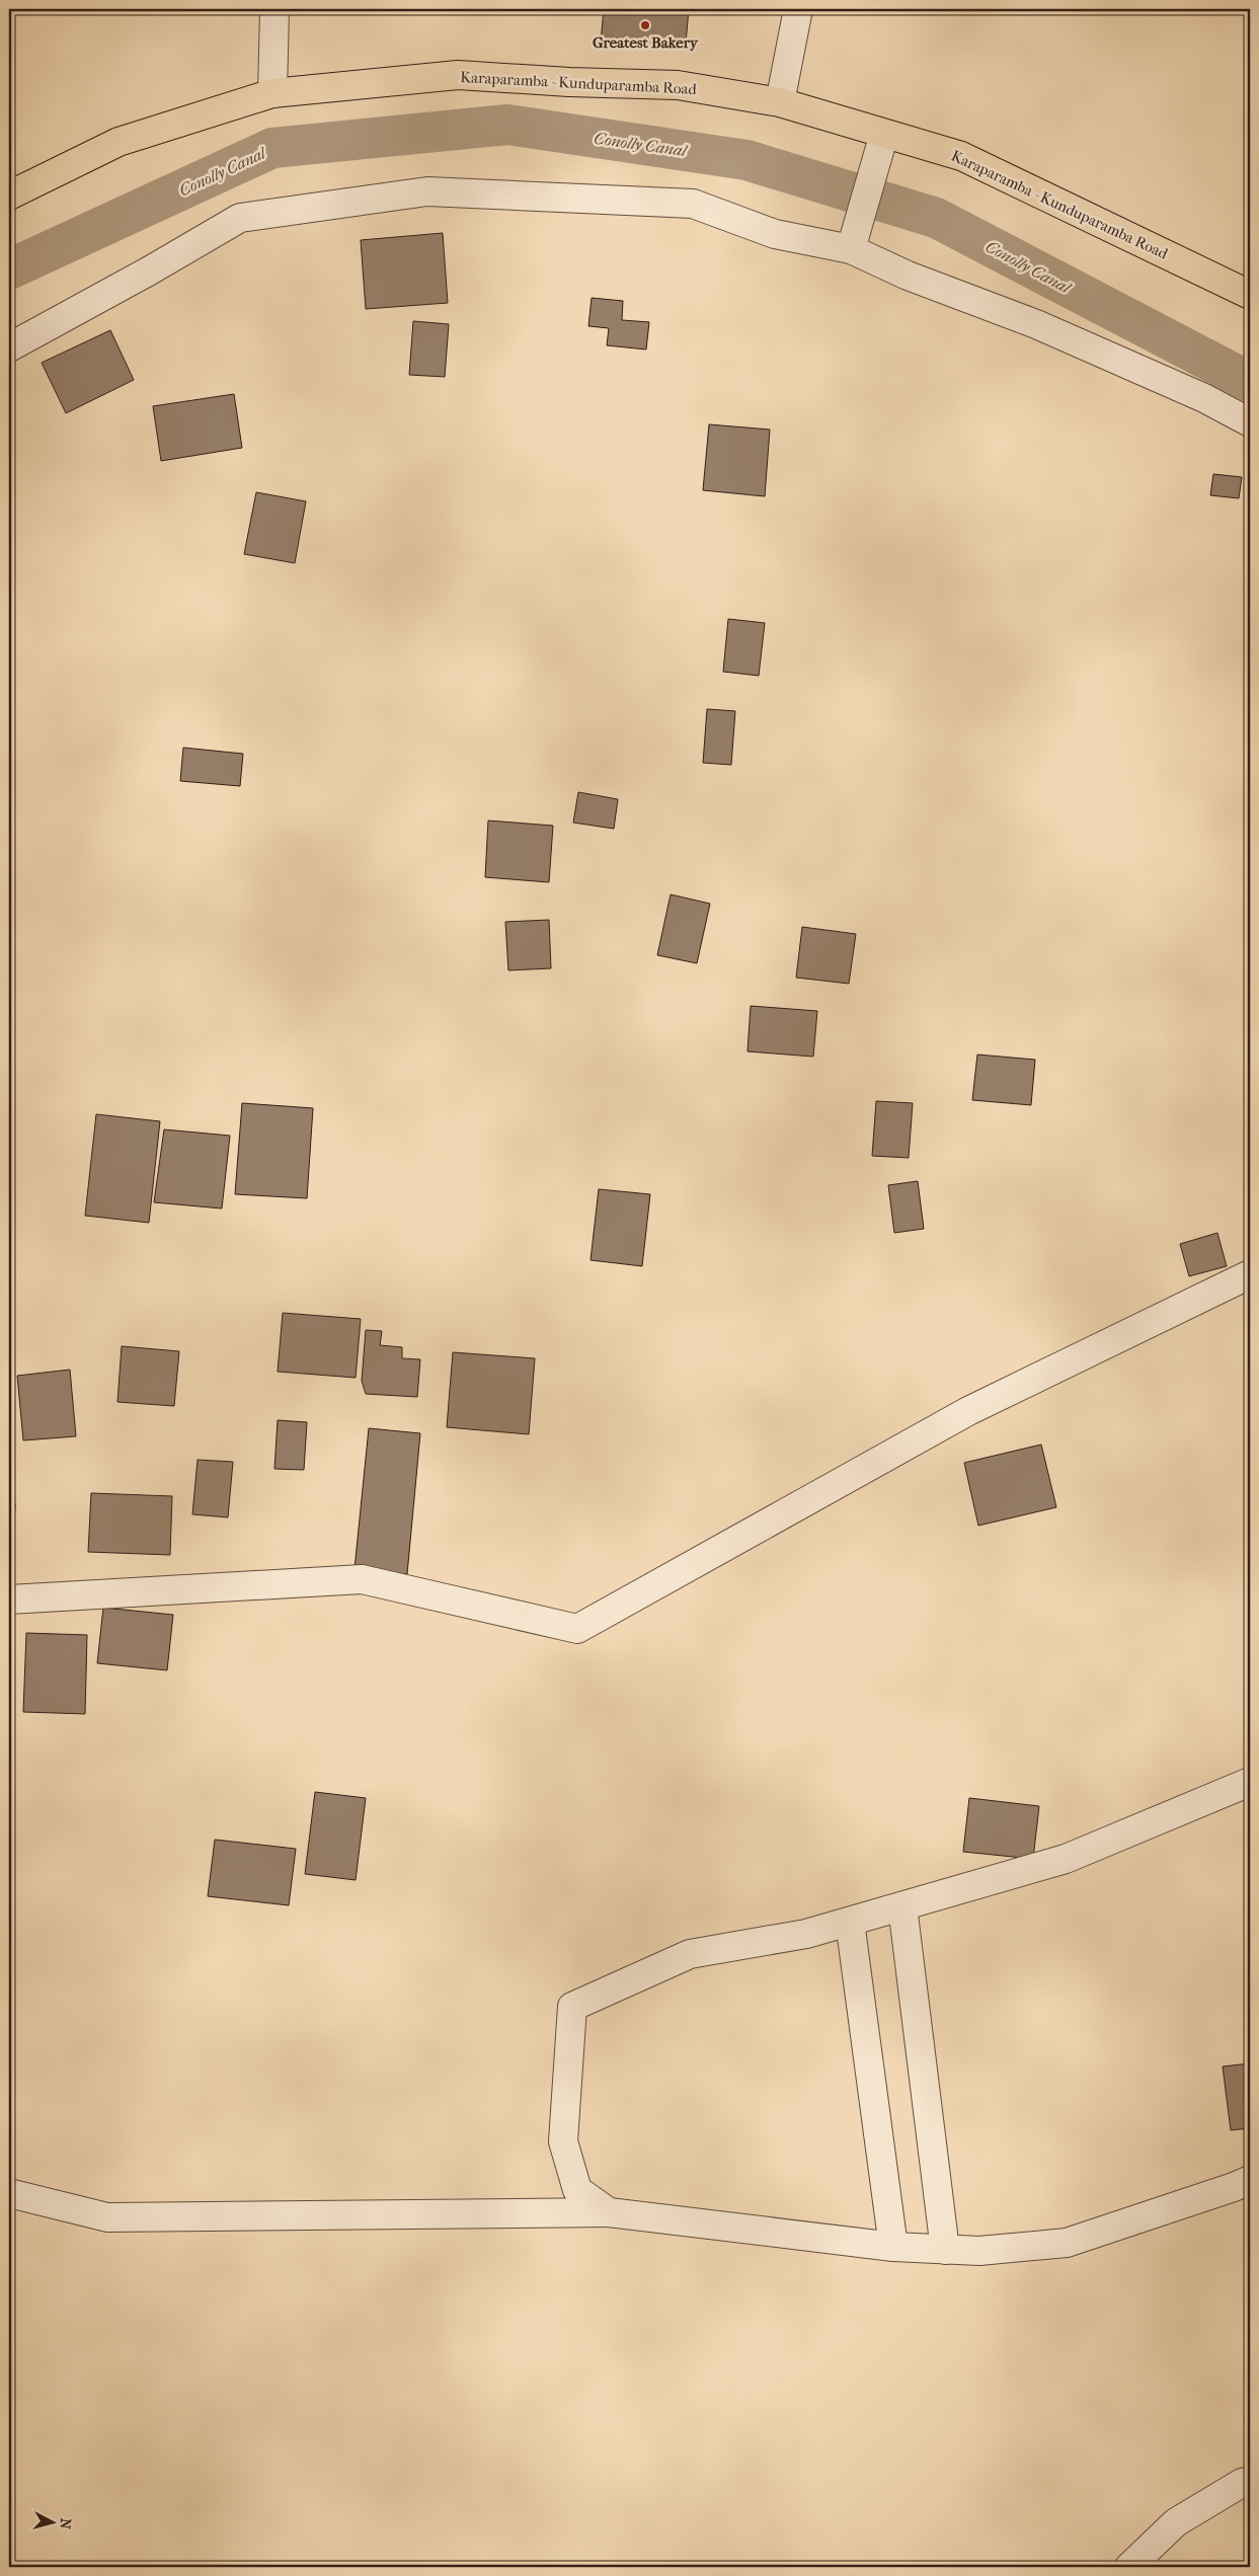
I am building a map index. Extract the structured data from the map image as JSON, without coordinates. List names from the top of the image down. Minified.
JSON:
{"streets":{"main road":["Karaparamba - Kunduparamba Road"]},"water":["Conolly Canal"],"places":["Greatest Bakery"],"north":"right"}
